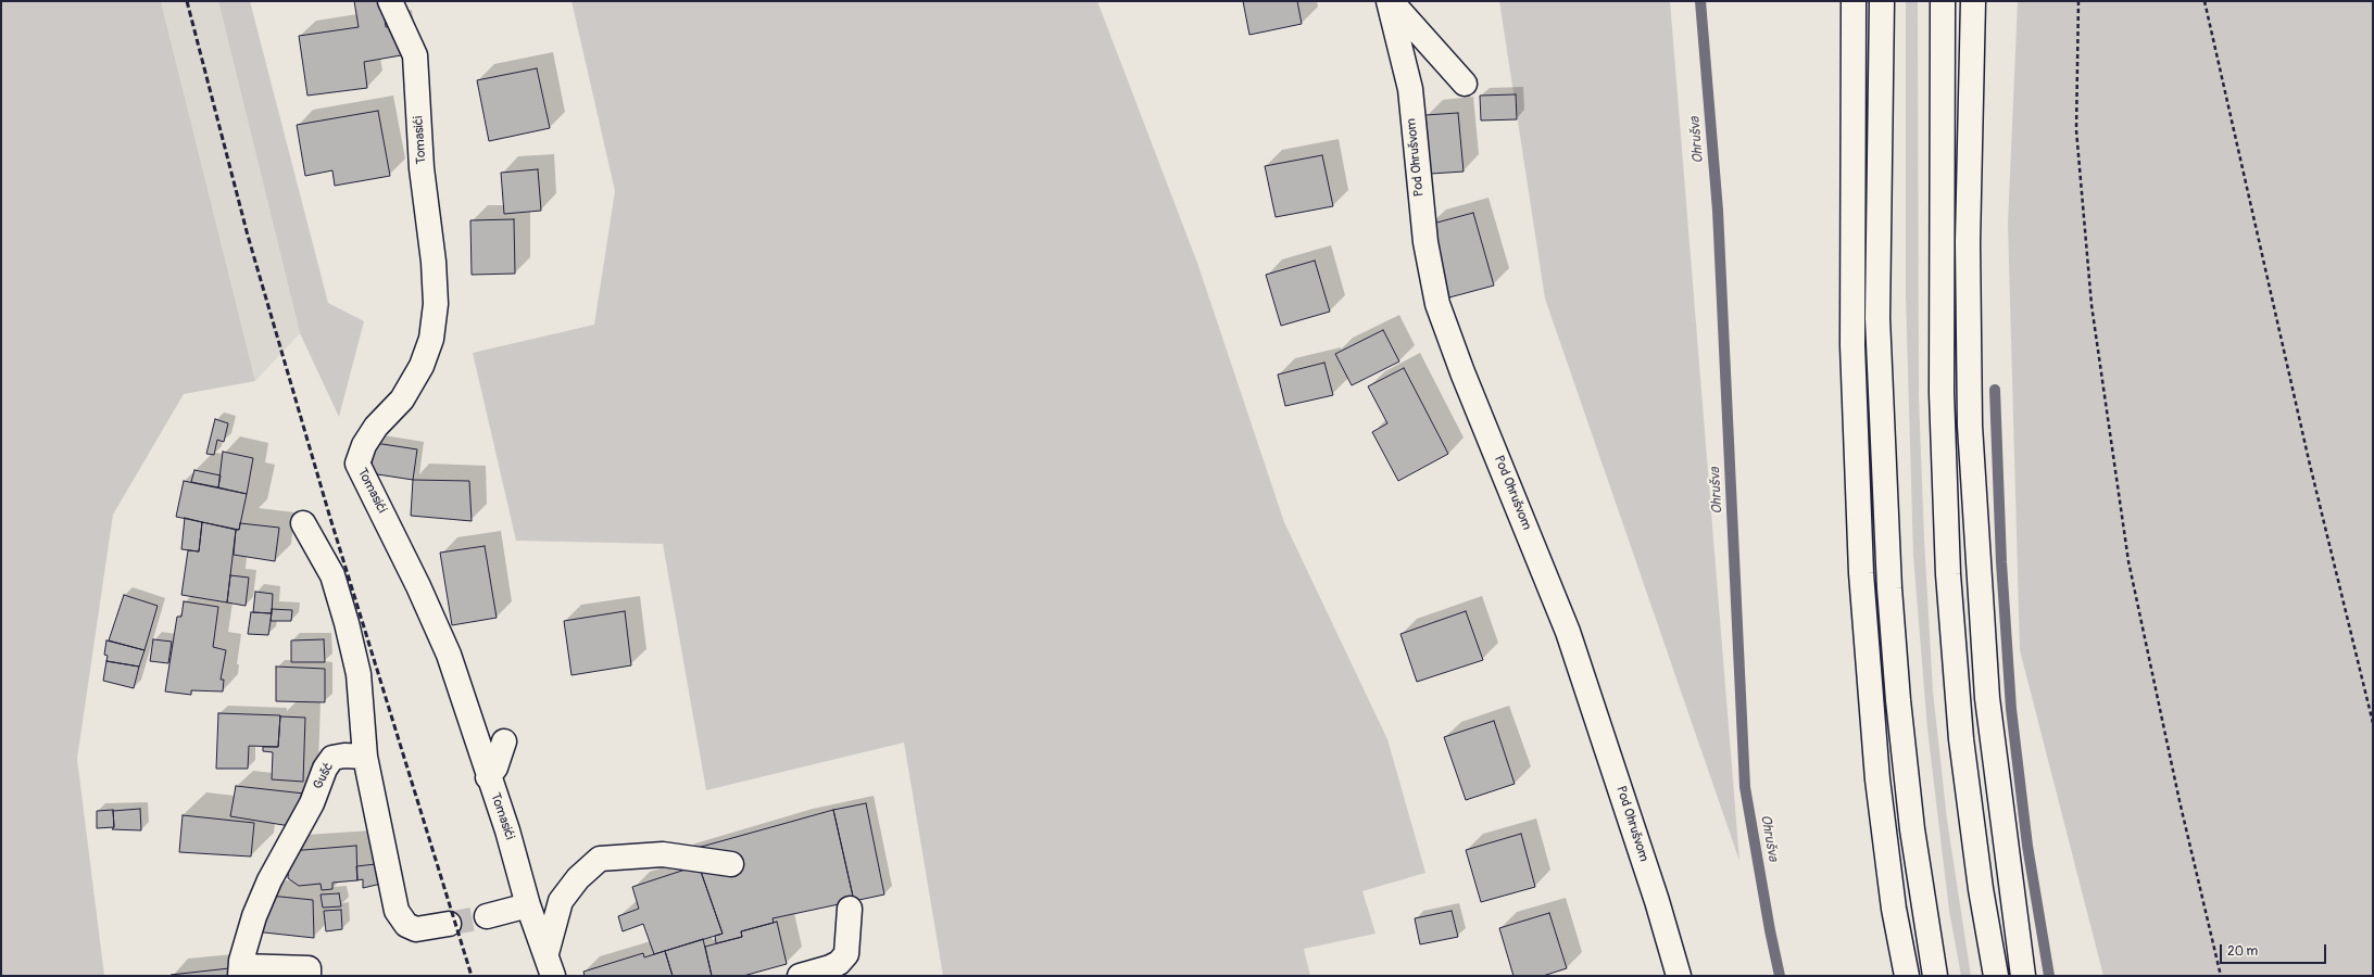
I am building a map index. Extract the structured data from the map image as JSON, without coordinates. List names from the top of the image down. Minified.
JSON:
{"streets":{"main road":["Tomasići","Pod Ohrušvom","Gušć"]},"water":["Ohrušva"],"scale_bar":"20 m"}
